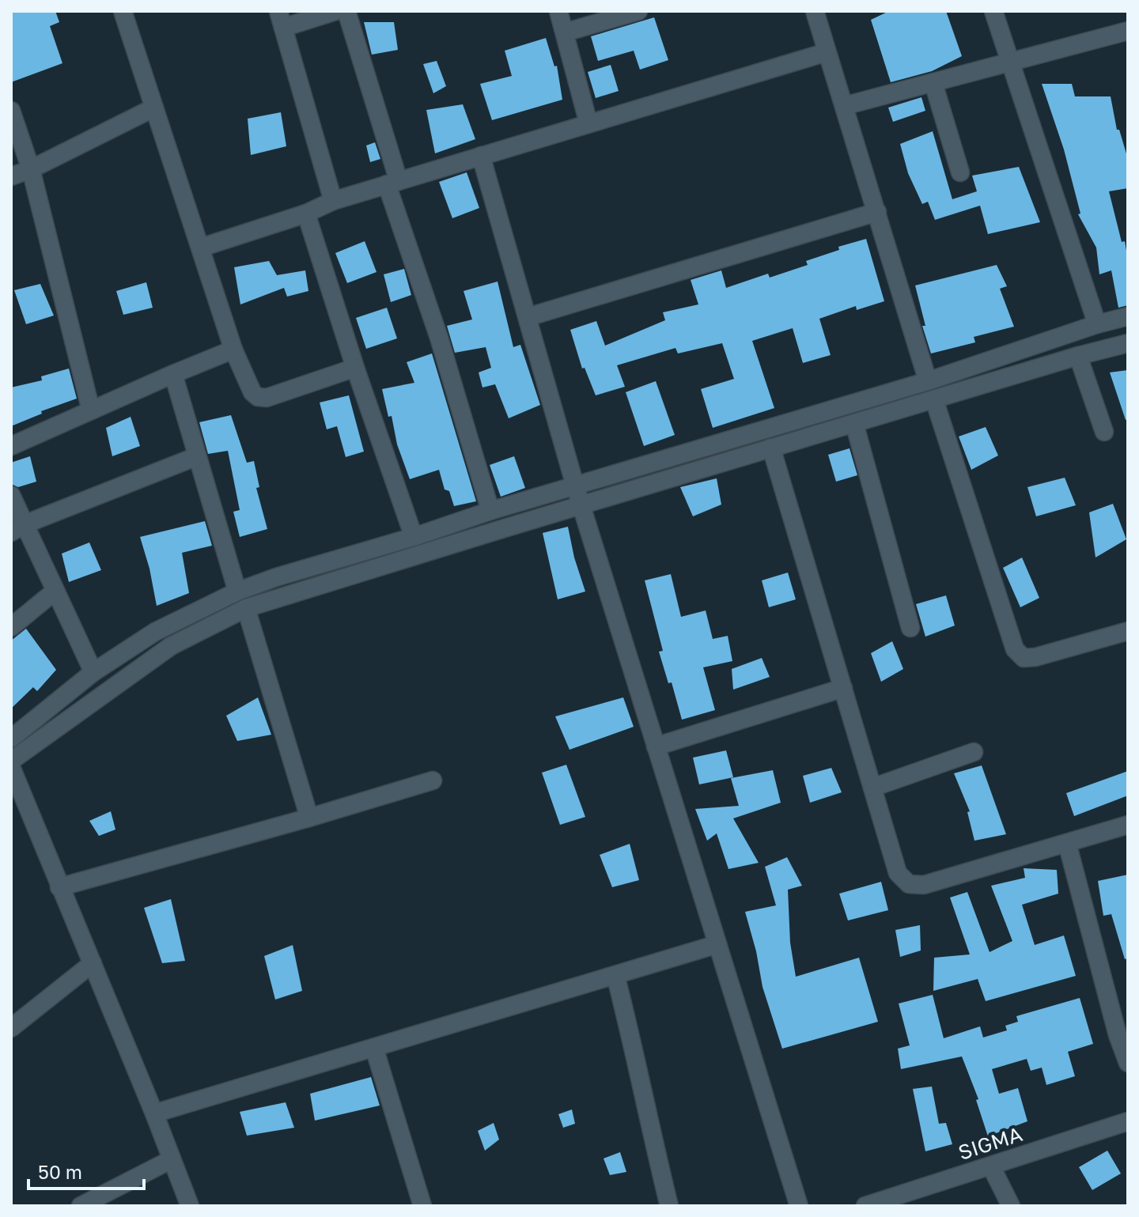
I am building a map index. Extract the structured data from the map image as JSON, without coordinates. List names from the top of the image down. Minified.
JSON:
{"streets":{"street":["SIGMA"]},"scale_bar":"50 m"}
